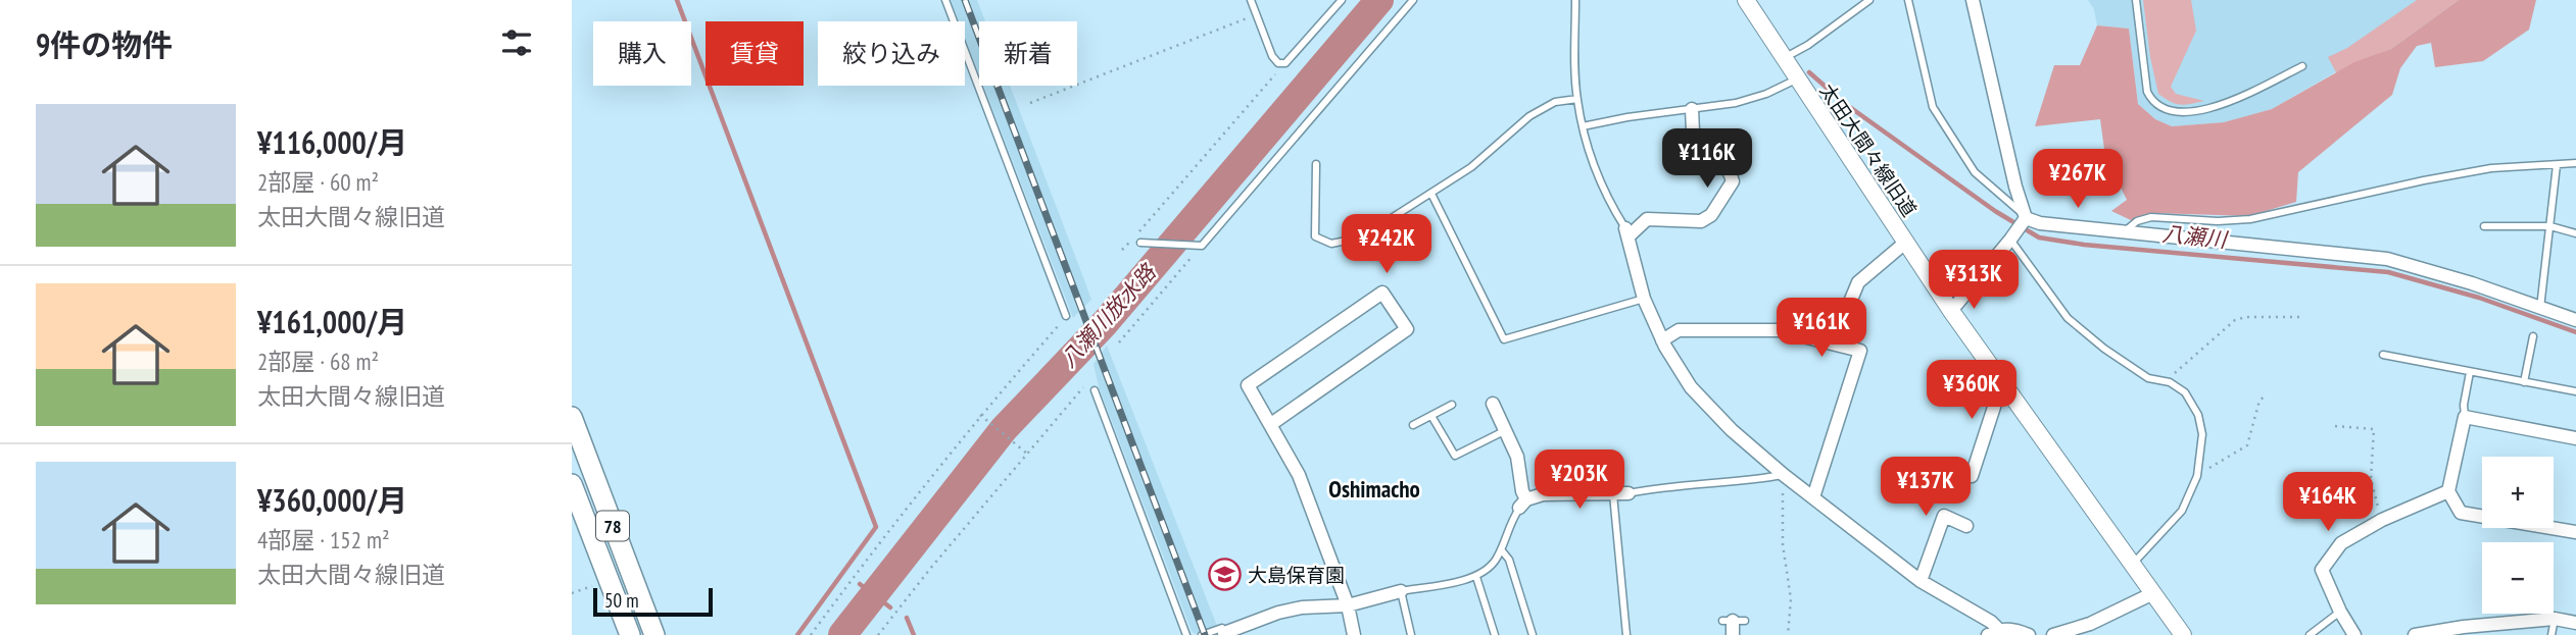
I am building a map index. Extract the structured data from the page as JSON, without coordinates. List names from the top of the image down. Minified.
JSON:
{"streets":{"main road":["78"],"street":["太田大間々線旧道"]},"districts":["Oshimacho"],"water":["八瀬川","八瀬川放水路"],"places":{"school or university":["大島保育園"]},"scale_bar":"50 m","page":{"heading":"9件の物件","chip":["購入","賃貸","絞り込み","新着"],"list":[{"name":"¥116,000/月","note":"2部屋 · 60 m² · 太田大間々線旧道"},{"name":"¥161,000/月","note":"2部屋 · 68 m² · 太田大間々線旧道"},{"name":"¥360,000/月","note":"4部屋 · 152 m² · 太田大間々線旧道"}],"price":["¥116K","¥267K","¥242K","¥313K","¥161K","¥360K","¥203K","¥137K","¥164K"],"map_buttons":["+","−"],"scale":"50 m"}}
